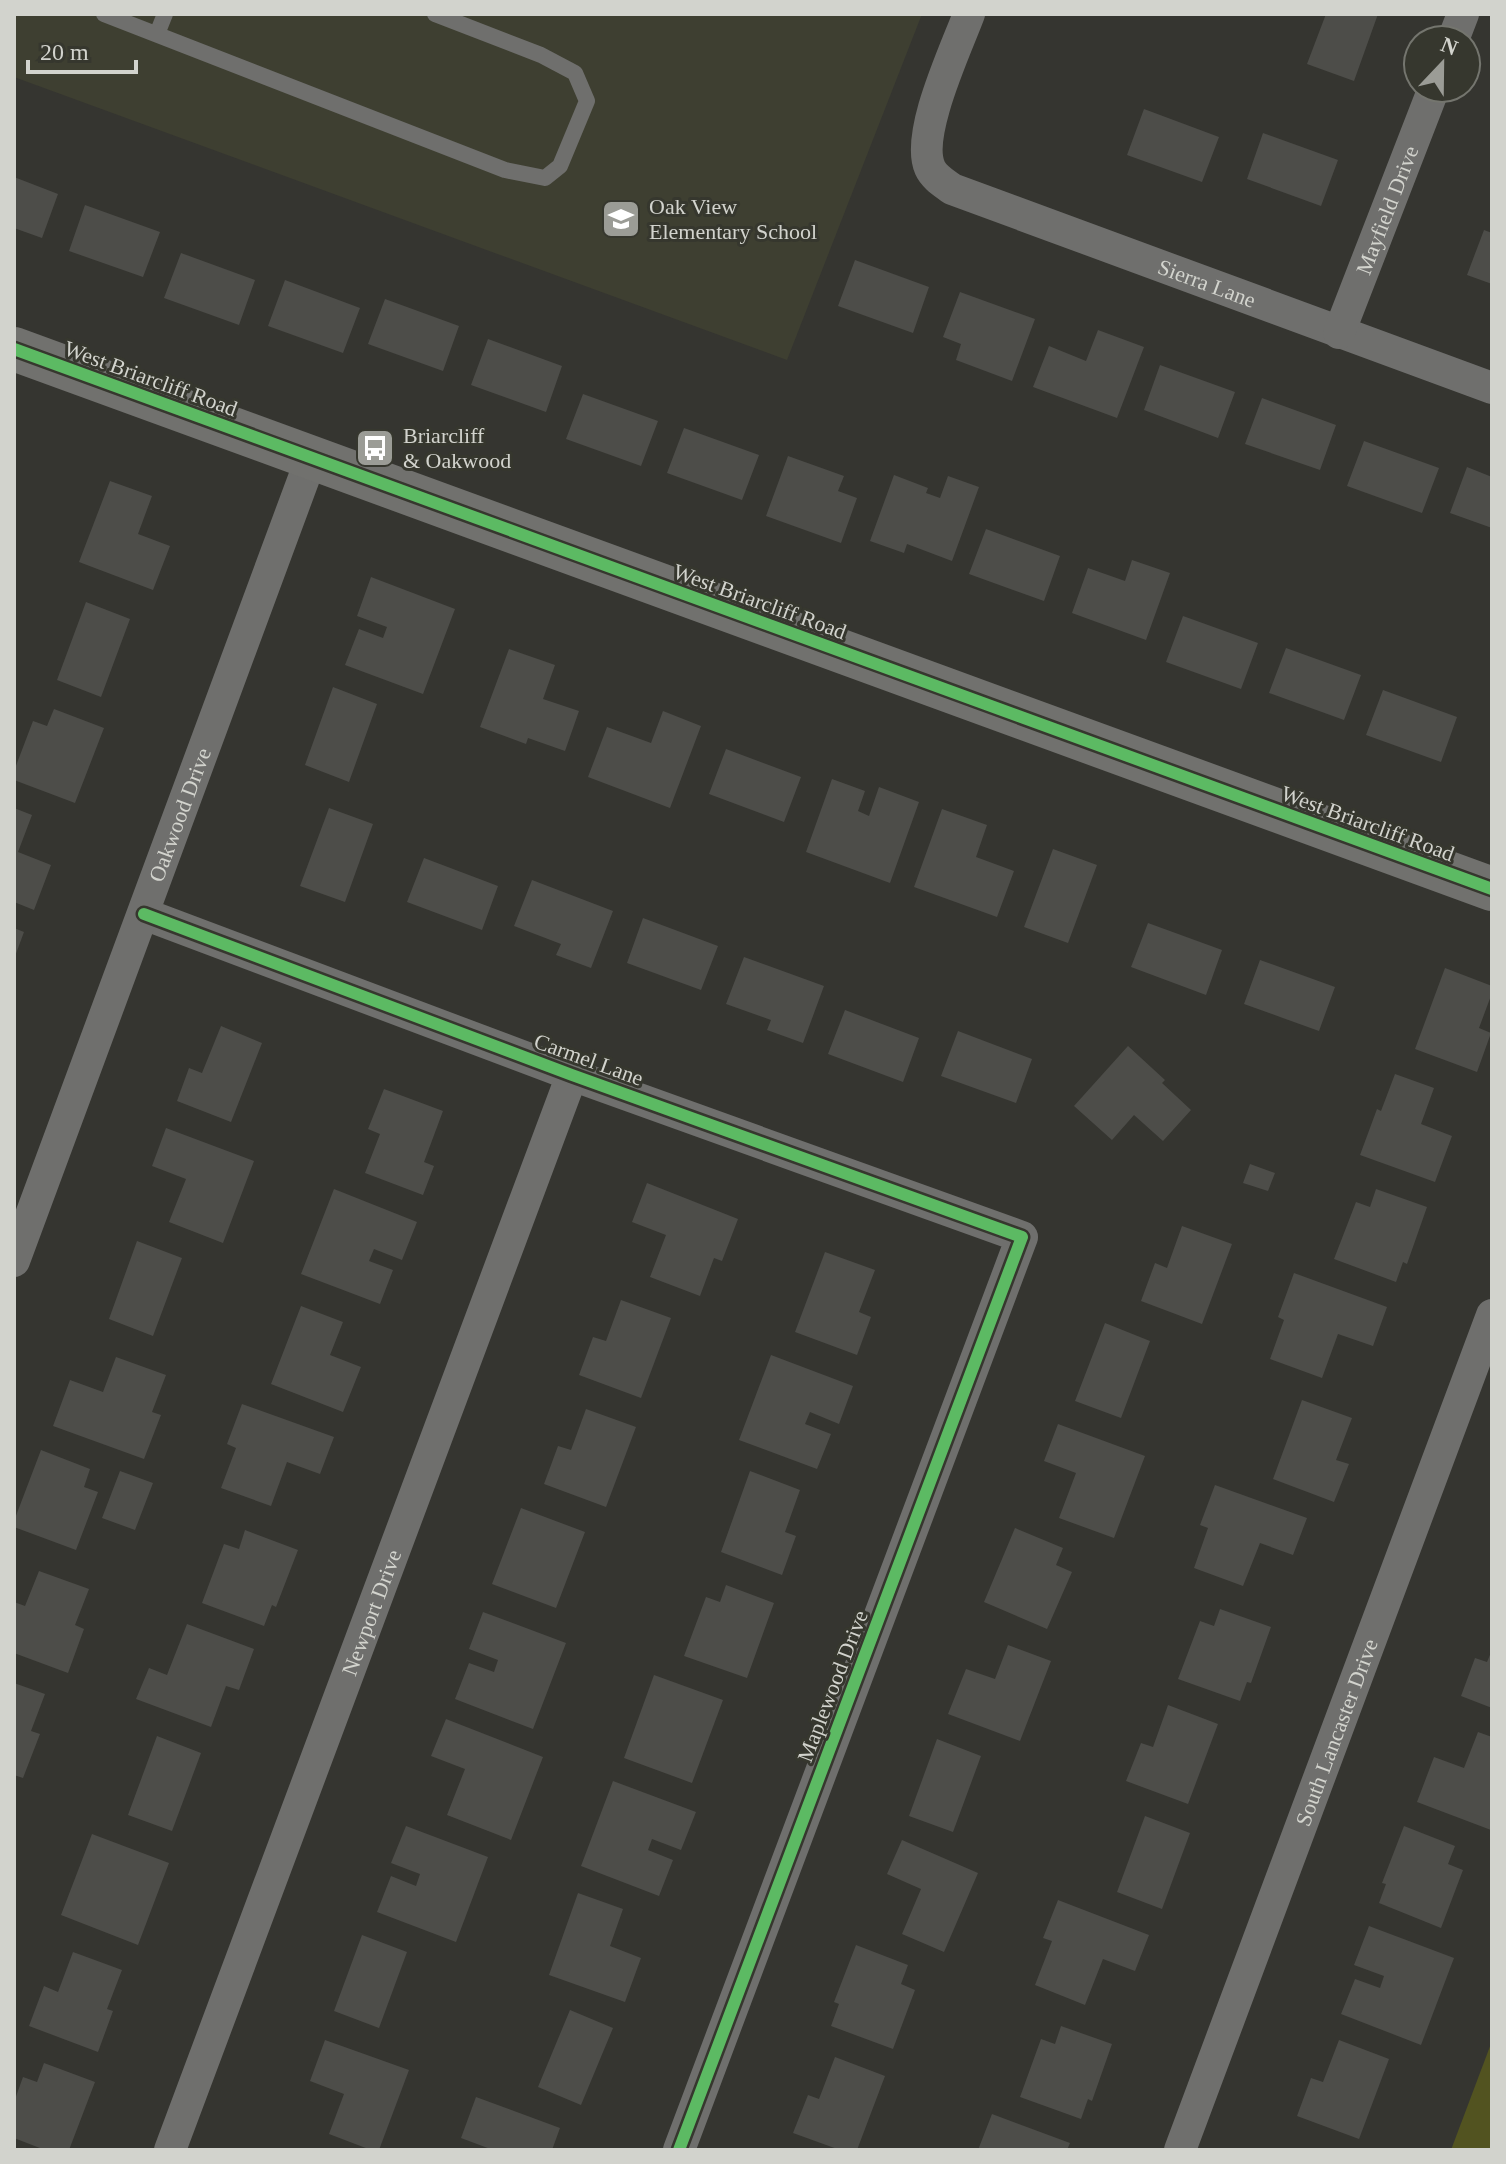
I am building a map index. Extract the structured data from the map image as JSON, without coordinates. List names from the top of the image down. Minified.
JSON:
{"streets":{"street":["Mayfield Drive","Sierra Lane","West Briarcliff Road","Oakwood Drive","Carmel Lane","Newport Drive","Maplewood Drive","South Lancaster Drive"]},"crossings":[["Mayfield Drive","Sierra Lane"],["West Briarcliff Road","Oakwood Drive"],["Oakwood Drive","Carmel Lane"],["Carmel Lane","Newport Drive"],["Carmel Lane","Maplewood Drive"]],"places":{"school or university":["Oak View Elementary School"],"bus stop":["Briarcliff & Oakwood"]},"scale_bar":"20 m","north":"top"}
